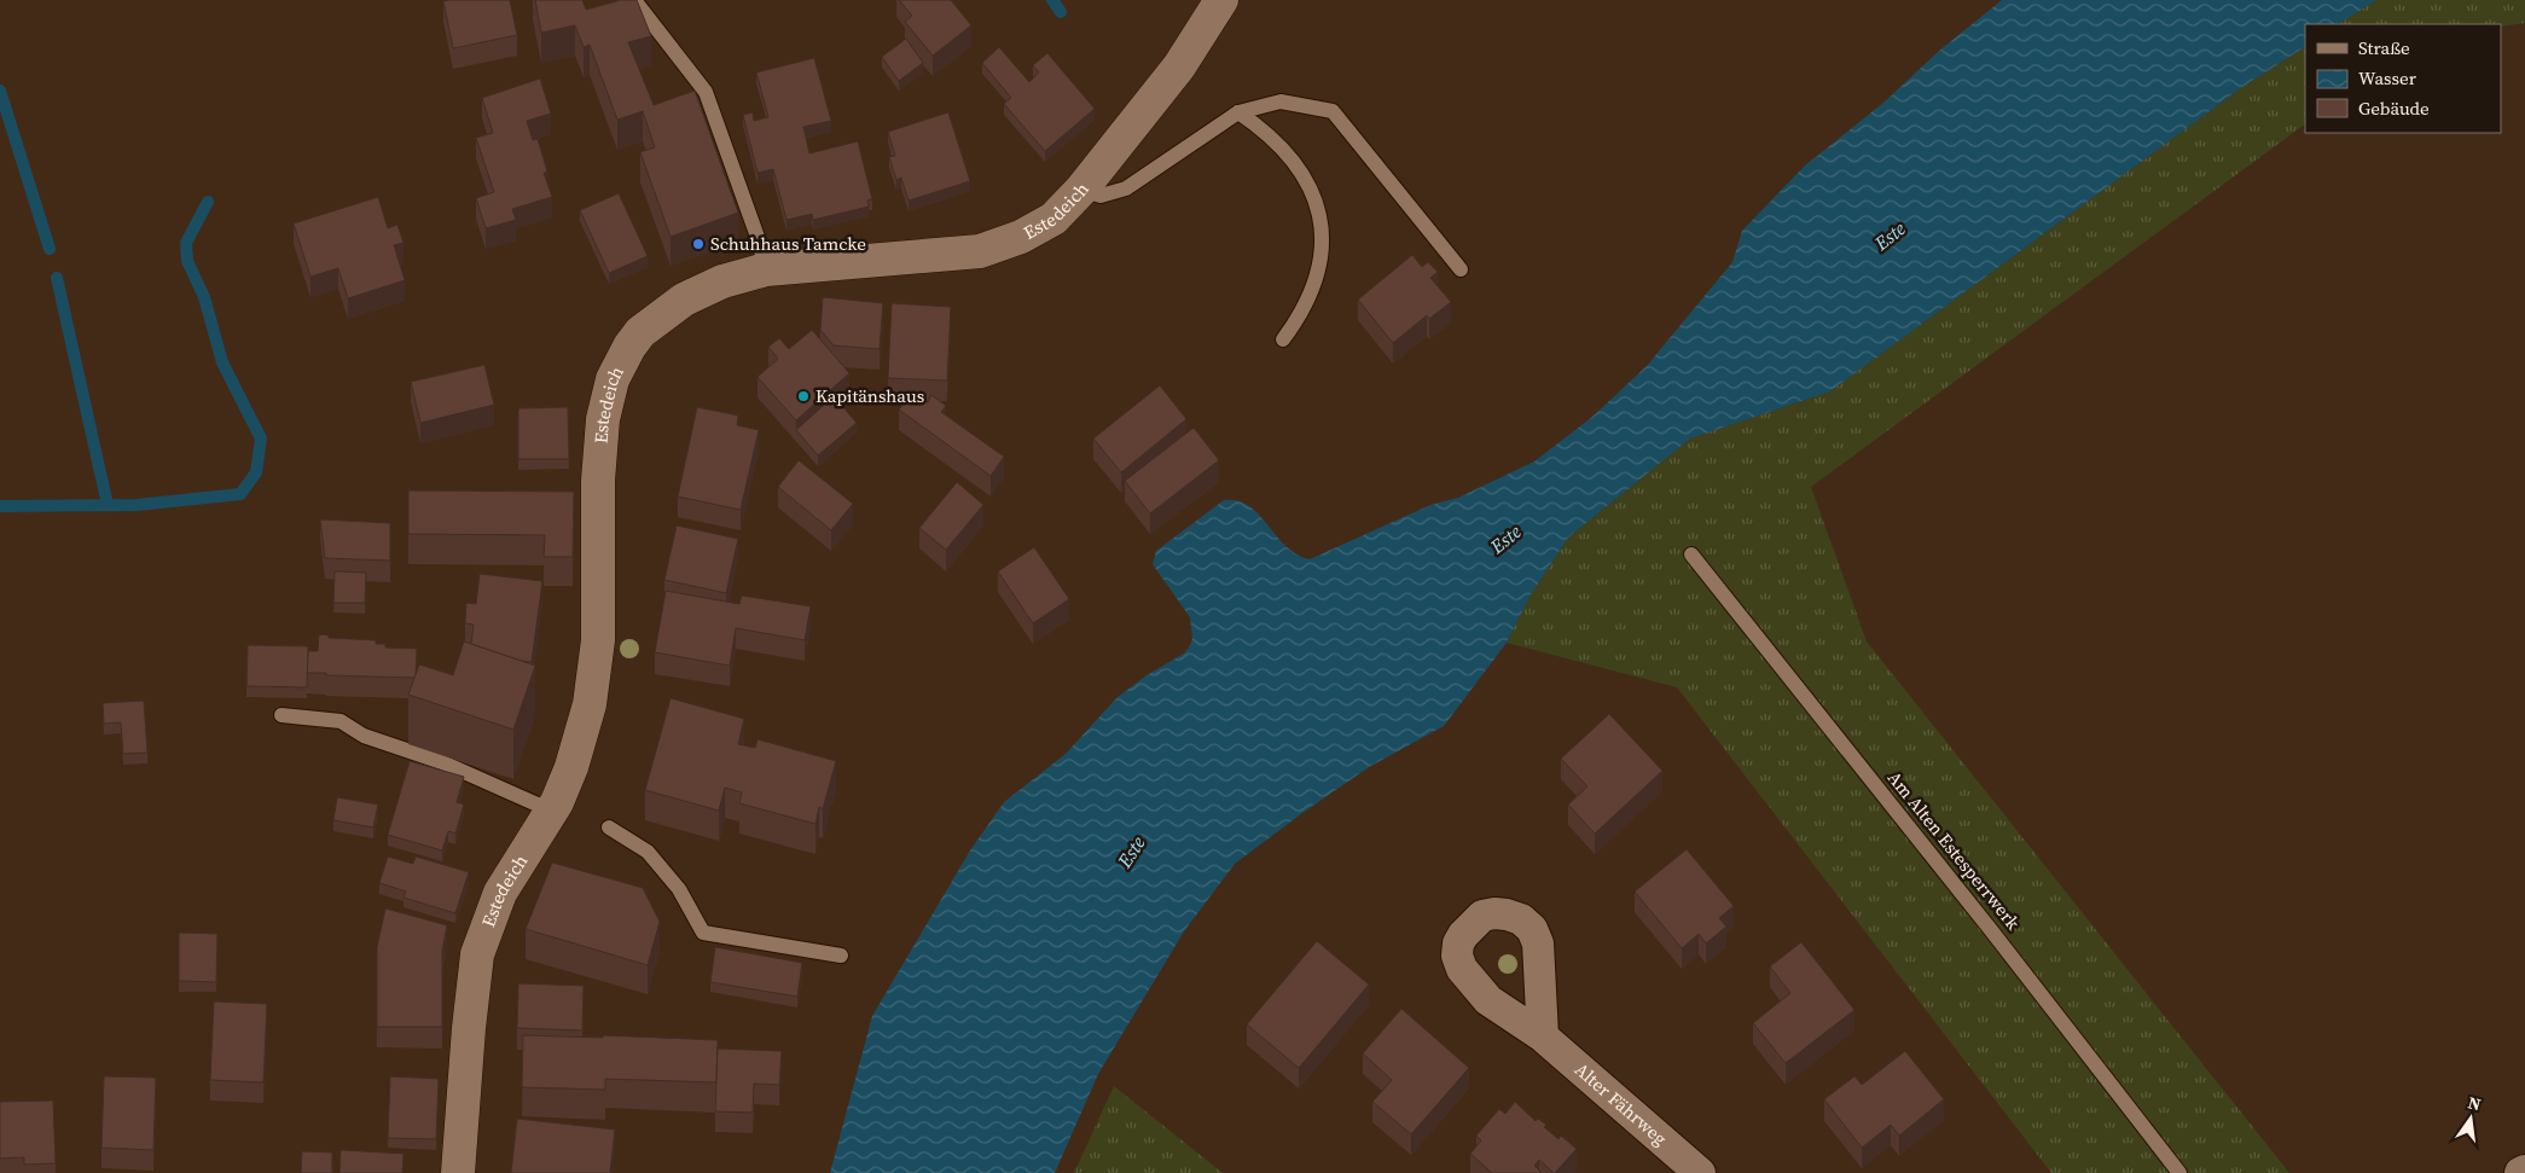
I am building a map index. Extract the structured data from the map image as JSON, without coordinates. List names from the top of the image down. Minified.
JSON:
{"streets":{"street":["Estedeich","Alter Fährweg"],"lane":["Am Alten Estesperrwerk"]},"water":["Este"],"places":["Schuhhaus Tamcke","Kapitänshaus"],"legend":["Straße","Wasser","Gebäude"],"north":"top"}
